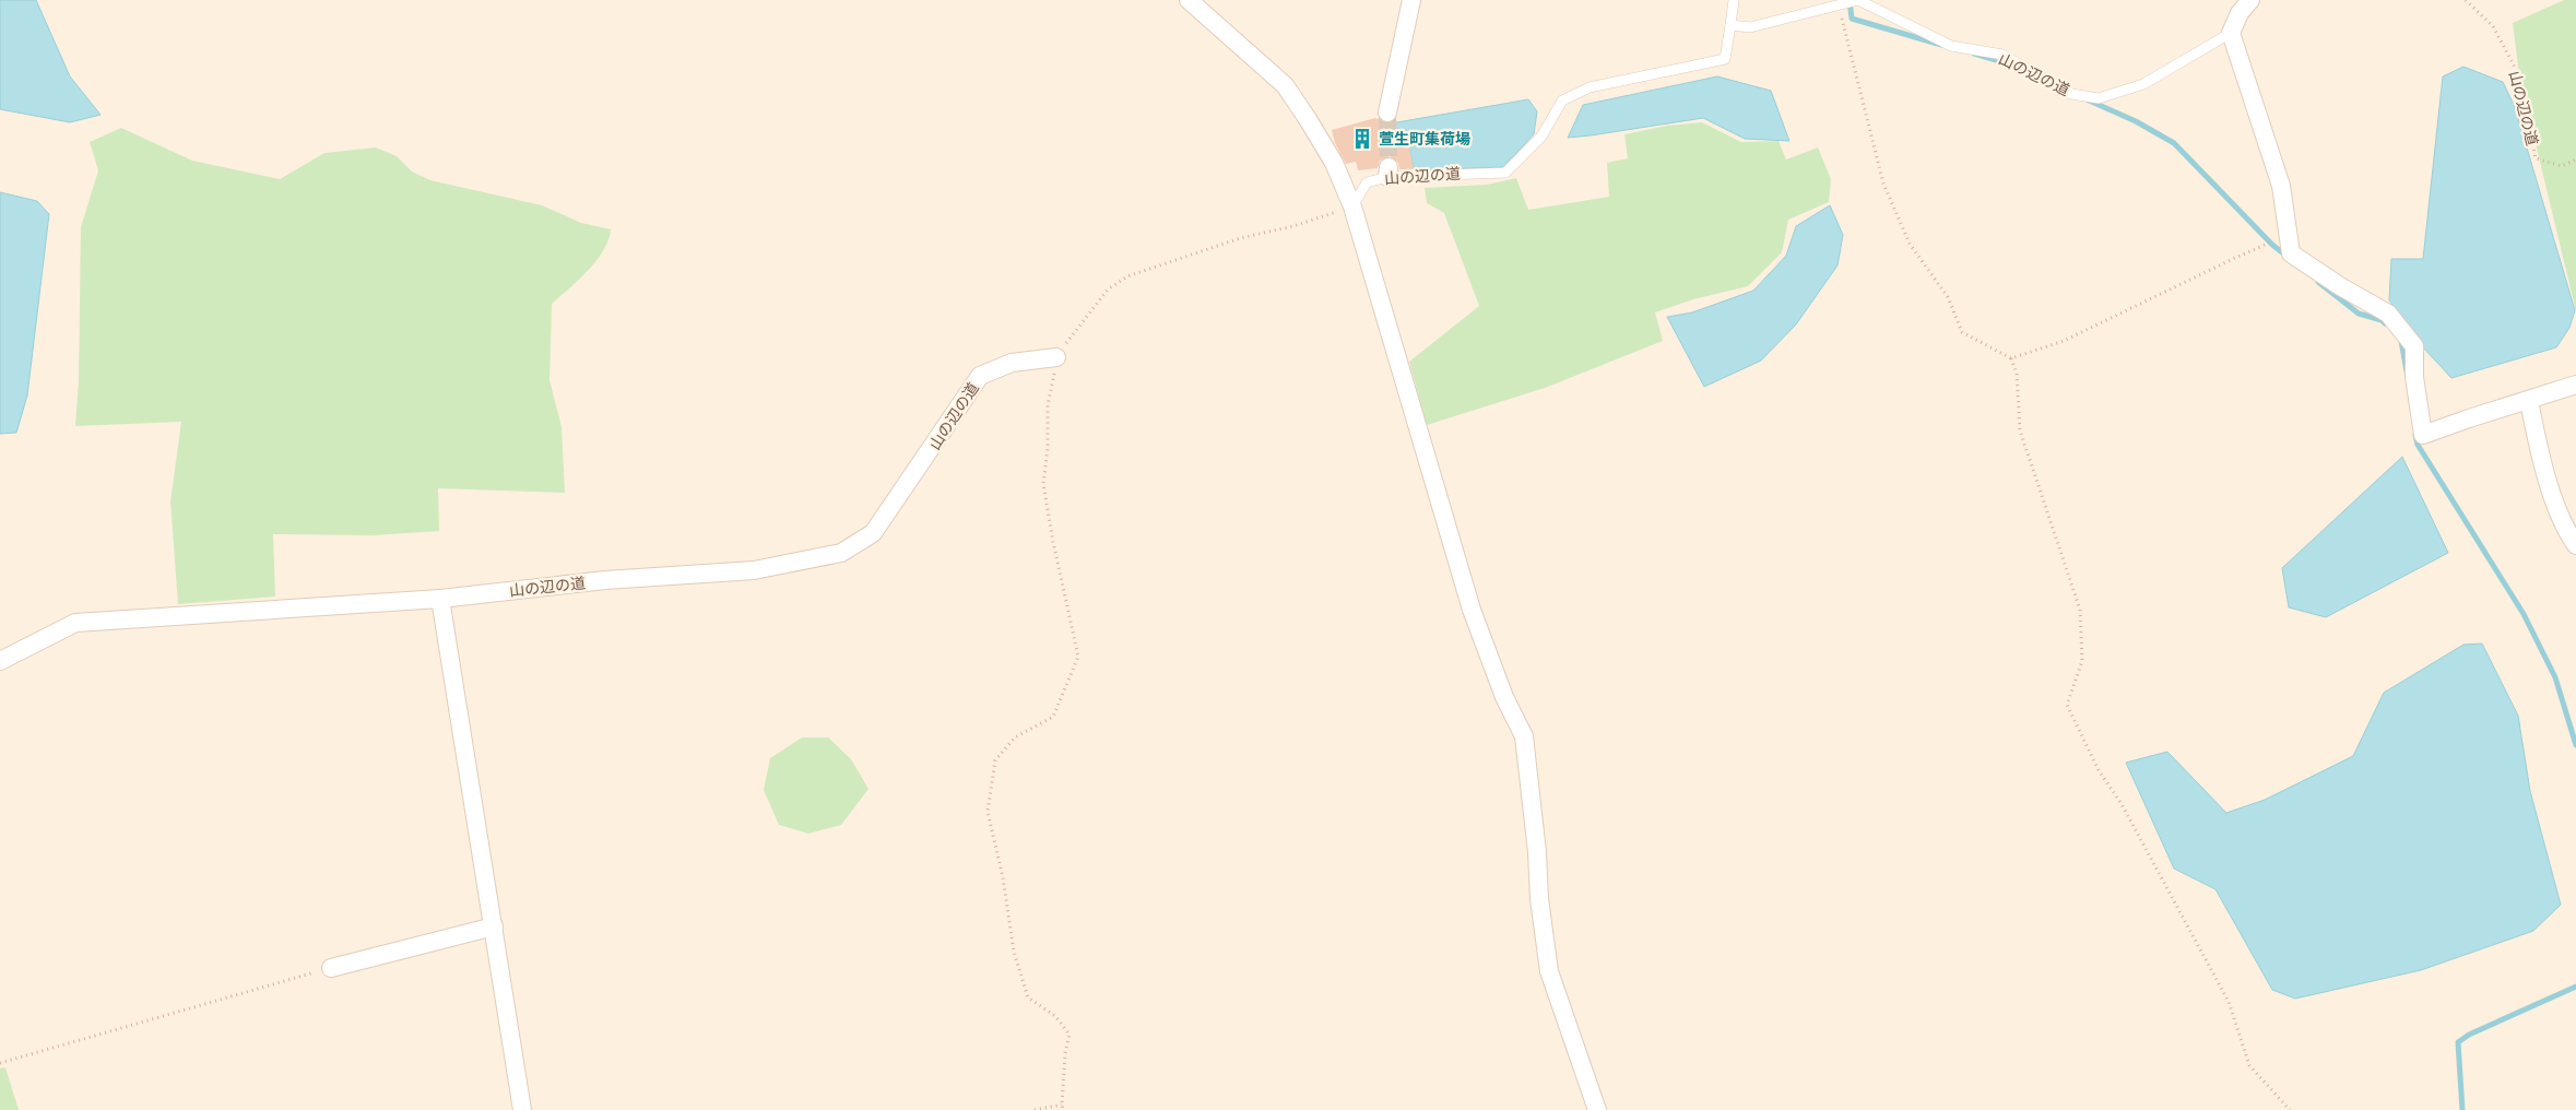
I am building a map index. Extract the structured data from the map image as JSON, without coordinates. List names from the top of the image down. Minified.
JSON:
{"streets":{"street":["山の辺の道"]},"places":{"building":["萱生町集荷場"]}}
